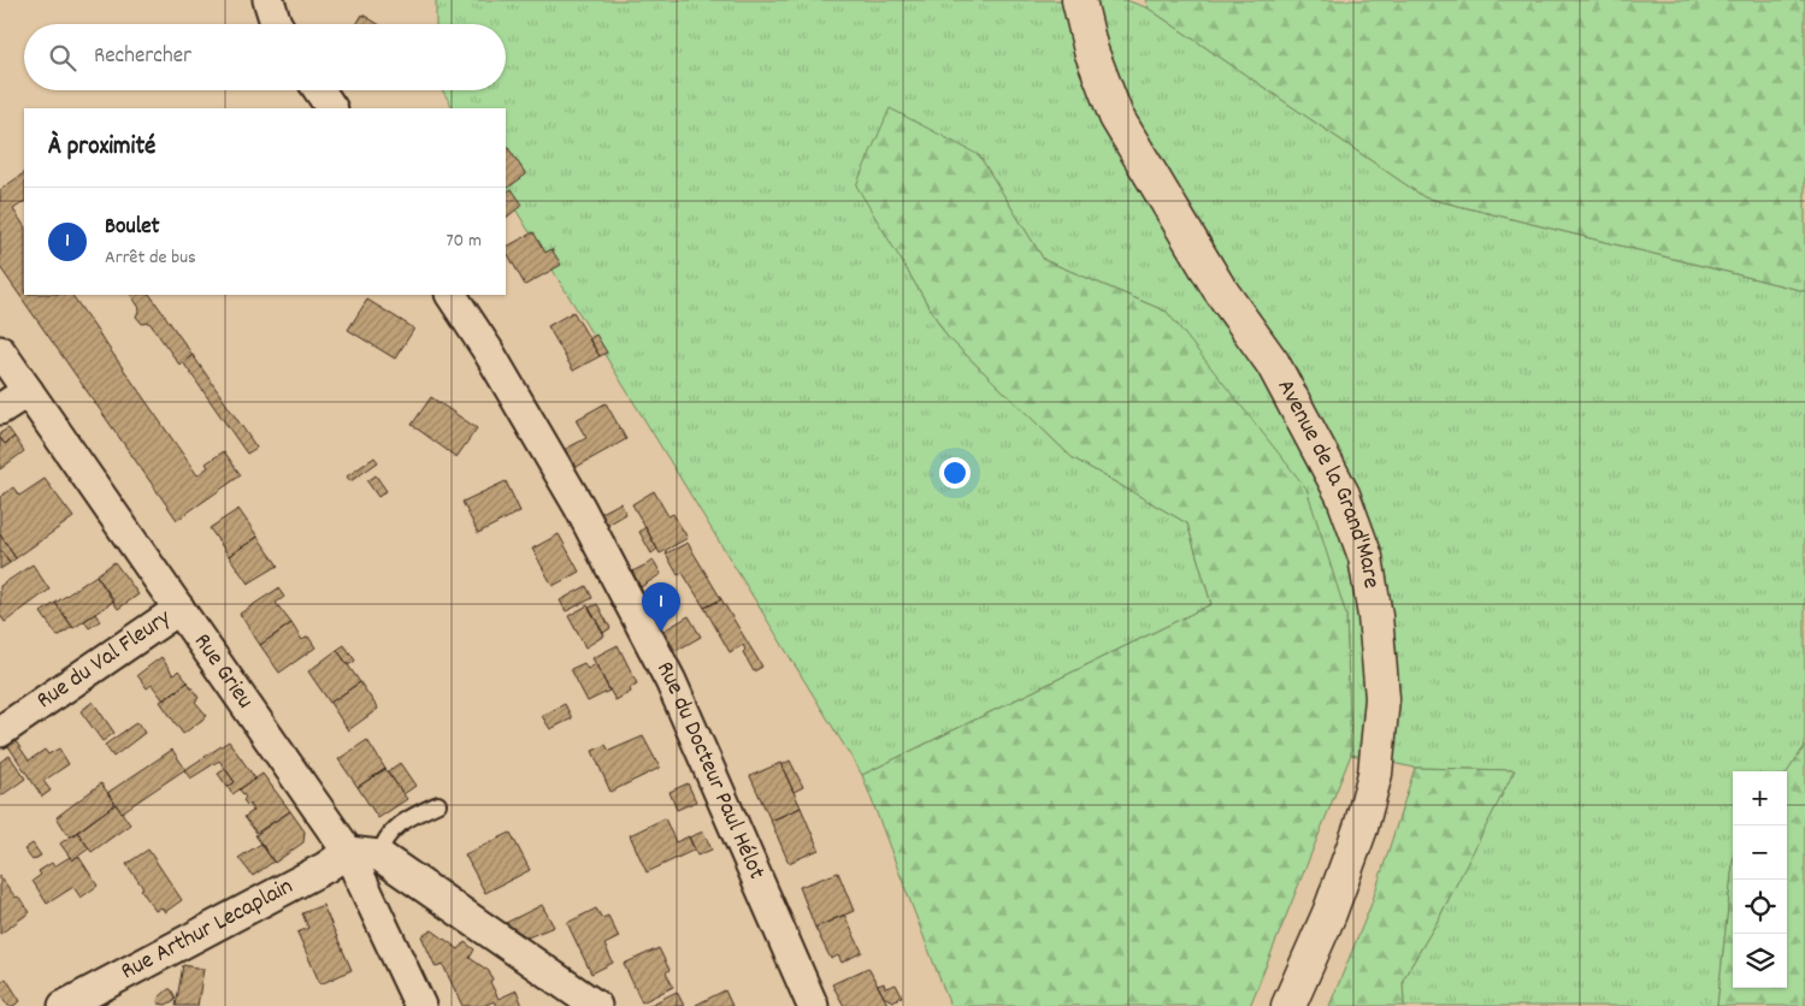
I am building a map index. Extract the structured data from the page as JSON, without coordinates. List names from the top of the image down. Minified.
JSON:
{"streets":{"street":["Avenue de la Grand'Mare","Rue du Val Fleury","Rue Grieu","Rue du Docteur Paul Hélot","Rue Arthur Lecaplain"]},"crossings":[["Rue du Val Fleury","Rue Grieu"],["Rue Grieu","Rue Arthur Lecaplain"]],"page":{"search":"Rechercher","heading":"À proximité","list":[{"mark":"1","name":"Boulet","note":"Arrêt de bus","value":"70 m"}],"pins":"1","map_buttons":["+","−"]}}
